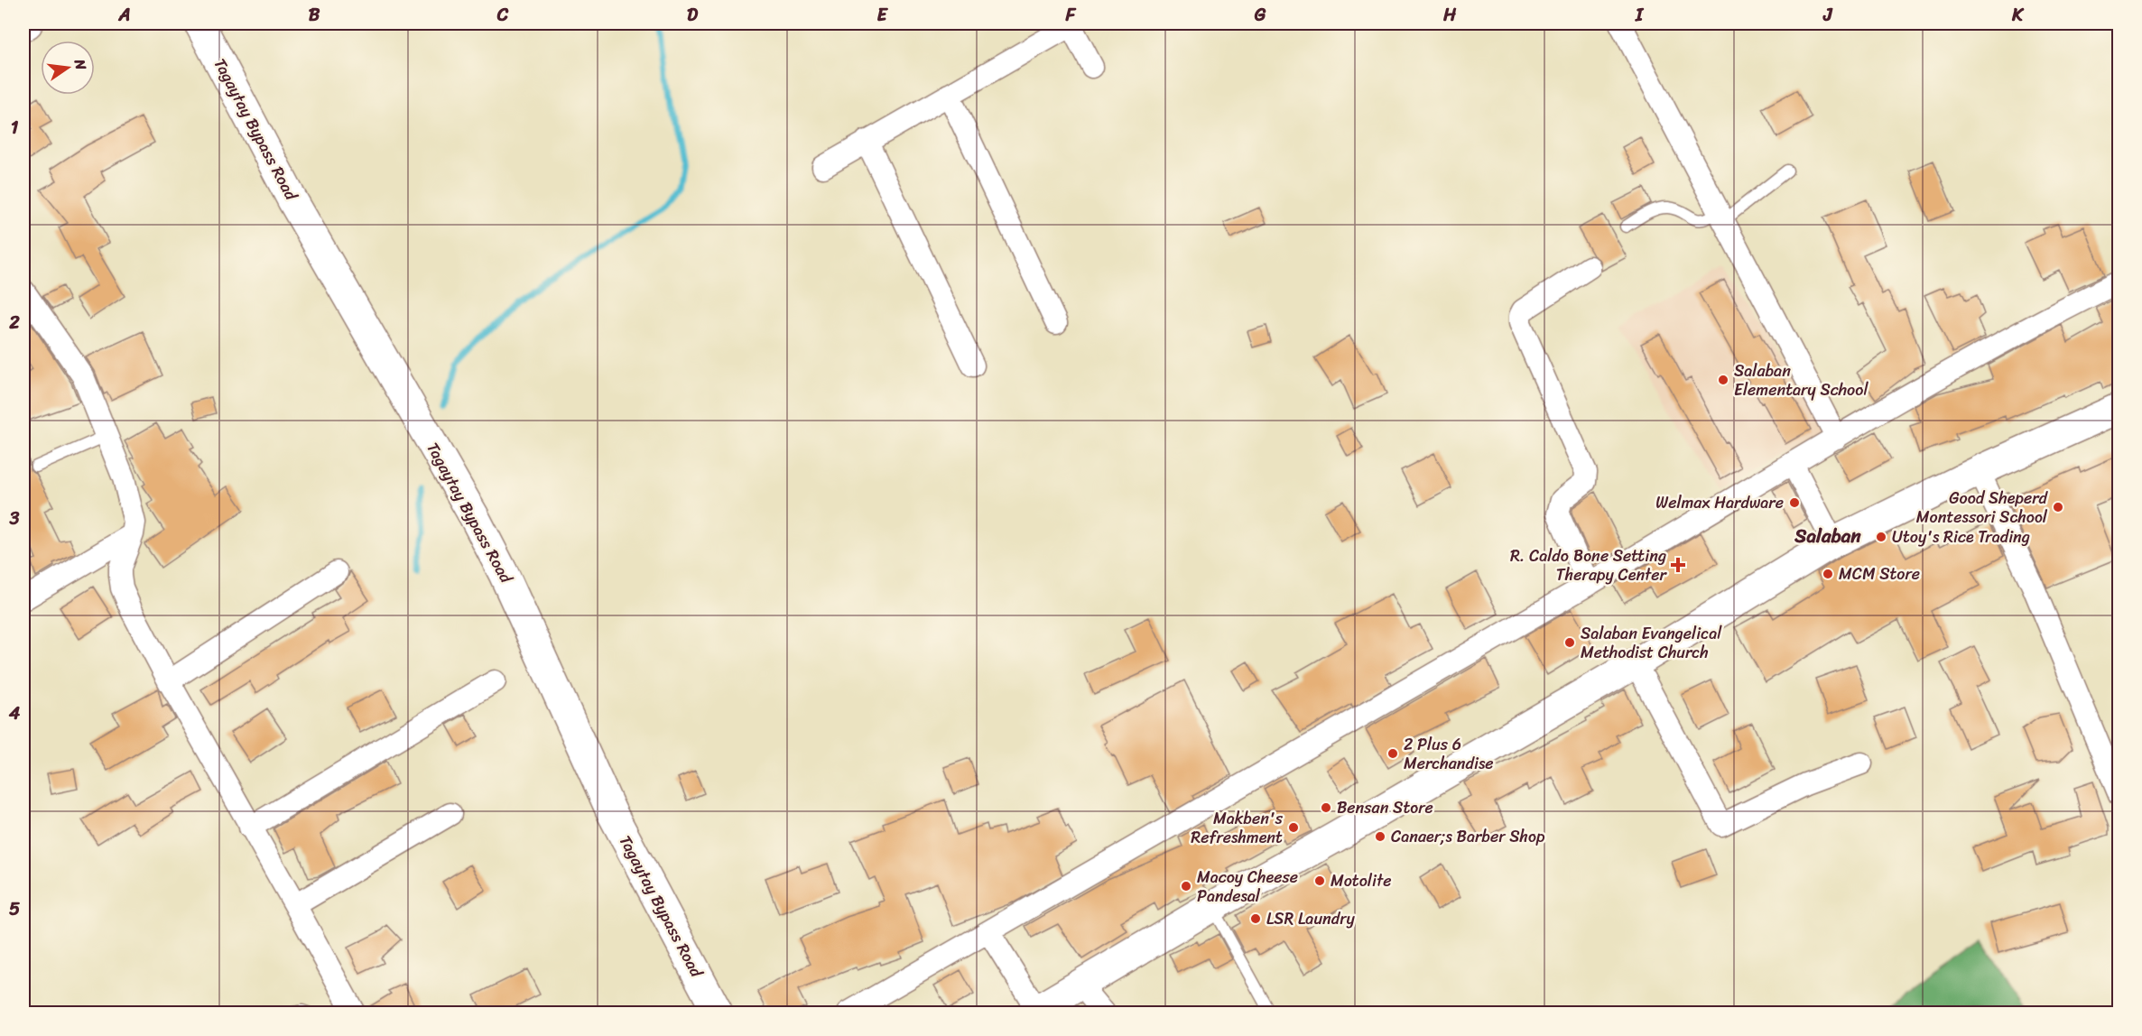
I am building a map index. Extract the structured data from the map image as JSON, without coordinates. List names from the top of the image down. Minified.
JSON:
{"streets":{"main road":["Tagaytay Bypass Road"]},"districts":["Salaban"],"places":{"other":["Salaban Elementary School","Welmax Hardware","Good Sheperd Montessori School","Utoy's Rice Trading","MCM Store","Salaban Evangelical Methodist Church","2 Plus 6 Merchandise","Bensan Store","Makben's Refreshment","Canaer;s Barber Shop","Motolite","Macoy Cheese Pandesal","LSR Laundry"],"health":["R. Caldo Bone Setting Therapy Center"]},"north":"right","grid":{"columns":["A","B","C","D","E","F","G","H","I","J","K"],"rows":["1","2","3","4","5"]}}
